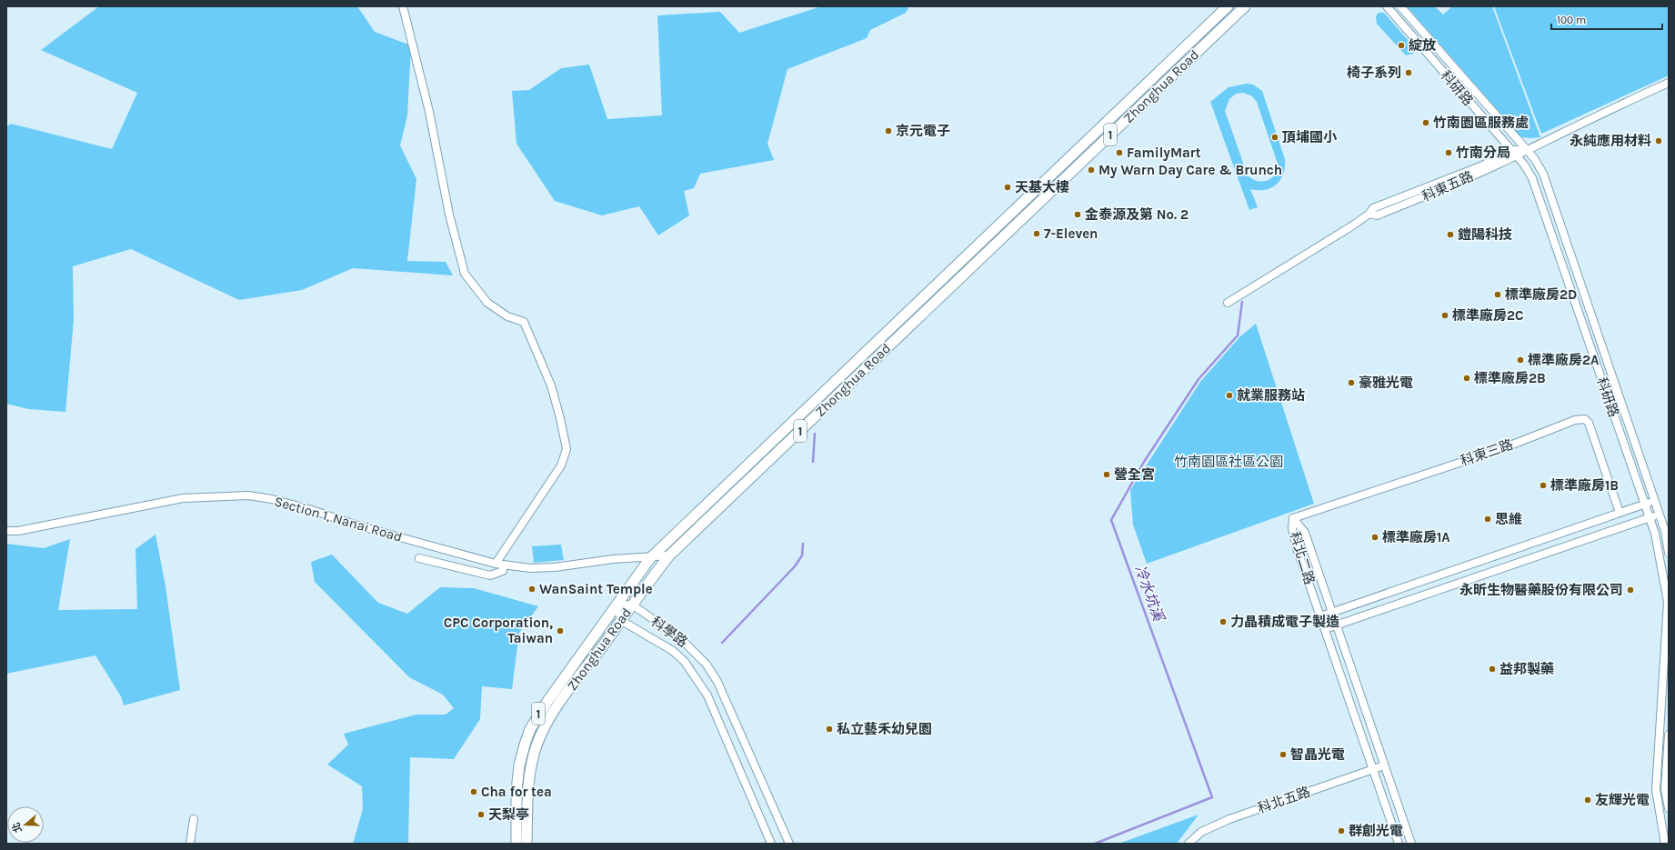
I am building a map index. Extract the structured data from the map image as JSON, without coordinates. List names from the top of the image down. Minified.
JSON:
{"streets":{"main road":["Zhonghua Road","1"],"street":["科研路","科東五路","科東三路","Section 1, Nanai Road","科北二路","科學路","科北五路"]},"crossings":[["Zhonghua Road","Section 1, Nanai Road"],["Zhonghua Road","科學路"],["科研路","科東五路"],["科東三路","科北二路"],["科北二路","科北五路"]],"water":["冷水坑溪"],"parks":["竹南園區社區公園"],"places":["綻放","椅子系列","竹南園區服務處","京元電子","頂埔國小","永純應用材料","FamilyMart","竹南分局","My Warn Day Care & Brunch","天基大樓","金泰源及第 No. 2","7-Eleven","鎧陽科技","標準廠房2D","標準廠房2C","標準廠房2A","標準廠房2B","豪雅光電","就業服務站","營全宮","標準廠房1B","思維","標準廠房1A","WanSaint Temple","永昕生物醫藥股份有限公司","力晶積成電子製造","CPC Corporation, Taiwan","益邦製藥","私立藝禾幼兒園","智晶光電","Cha for tea","友輝光電","天梨亭","群創光電"],"scale_bar":"100 m","north":"left"}
